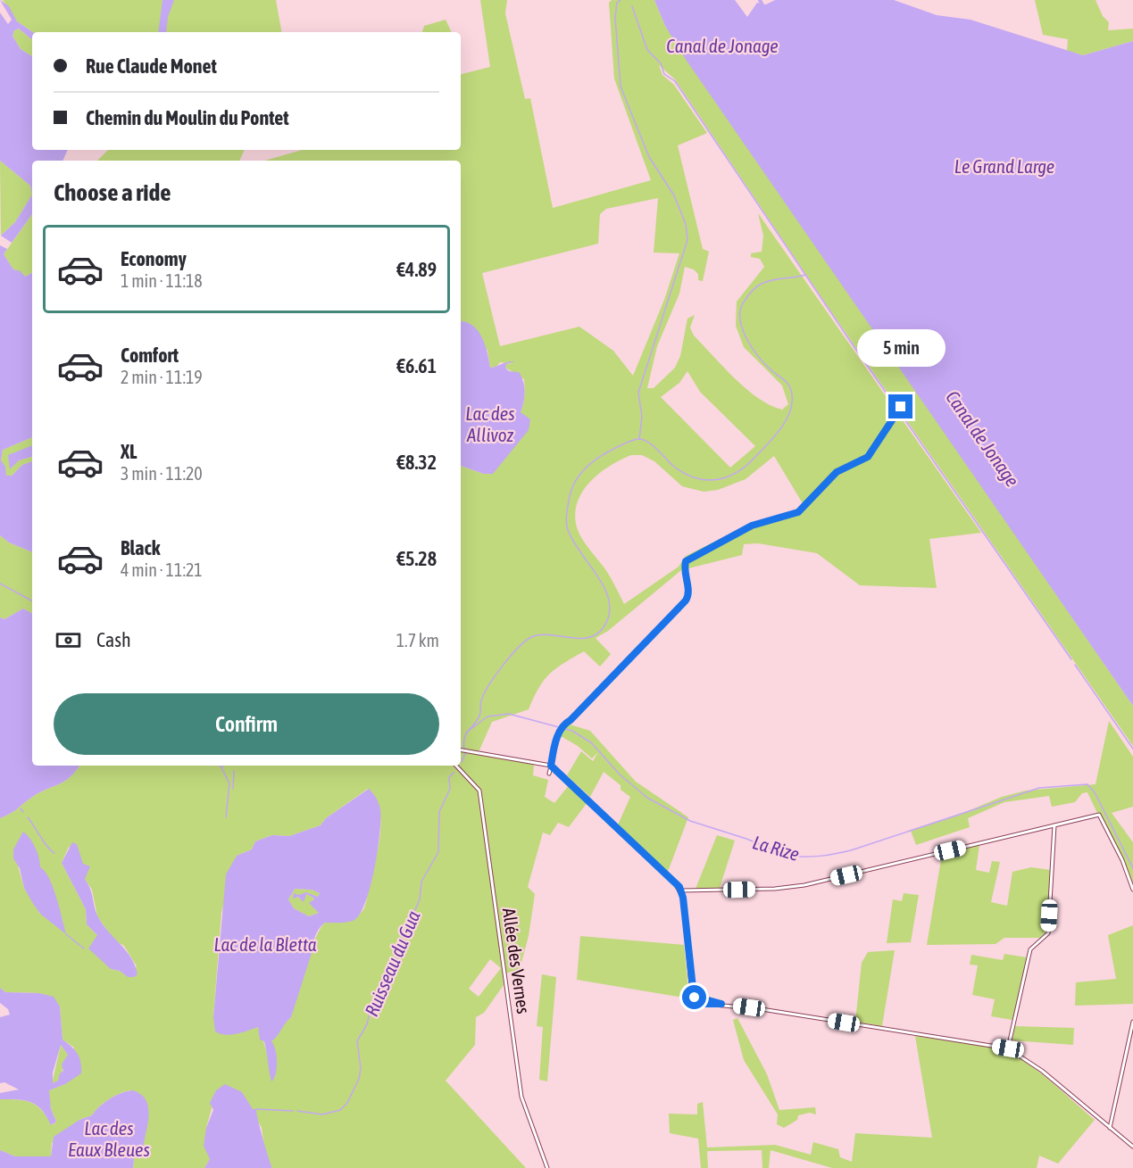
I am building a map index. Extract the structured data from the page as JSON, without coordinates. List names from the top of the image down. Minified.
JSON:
{"streets":{"street":["Allée des Vernes"]},"water":["Canal de Jonage","Le Grand Large","Lac des Allivoz","La Rize","Lac de la Bletta","Ruisseau du Gua","Lac des Eaux Bleues"],"page":{"banner":["Rue Claude Monet","Chemin du Moulin du Pontet"],"heading":"Choose a ride","list":[{"name":"Economy","note":"1 min · 11:18","value":"€4.89"},{"name":"Comfort","note":"2 min · 11:19","value":"€6.61"},{"name":"XL","note":"3 min · 11:20","value":"€8.32"},{"name":"Black","note":"4 min · 11:21","value":"€5.28"}],"bubble":"5 min","pay":["Cash","1.7 km"],"buttons":"Confirm"}}
